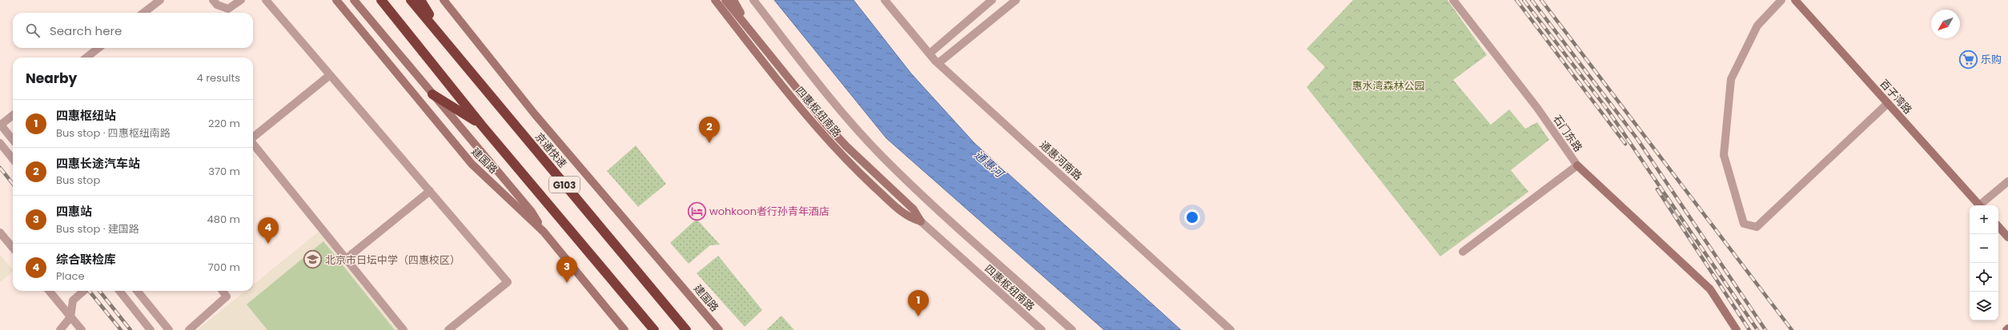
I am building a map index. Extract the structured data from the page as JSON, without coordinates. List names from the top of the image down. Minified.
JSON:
{"streets":{"highway":["京通快速","G103"],"main road":["百子湾路","四惠枢纽南路","建国路"],"street":["石门东路","通惠河南路"]},"water":["通惠河"],"parks":["惠水湾森林公园"],"places":{"supermarket":["乐购"],"hotel":["wohkoon者行孙青年酒店"],"school or university":["北京市日坛中学（四惠校区）"]},"north":"bottom left","page":{"search":"Search here","heading":["Nearby","4 results"],"list":[{"mark":"1","name":"四惠枢纽站","note":"Bus stop · 四惠枢纽南路","value":"220 m"},{"mark":"2","name":"四惠长途汽车站","note":"Bus stop","value":"370 m"},{"mark":"3","name":"四惠站","note":"Bus stop · 建国路","value":"480 m"},{"mark":"4","name":"综合联检库","note":"Place","value":"700 m"}],"pins":["2","4","3","1"],"map_buttons":["+","−"]}}
